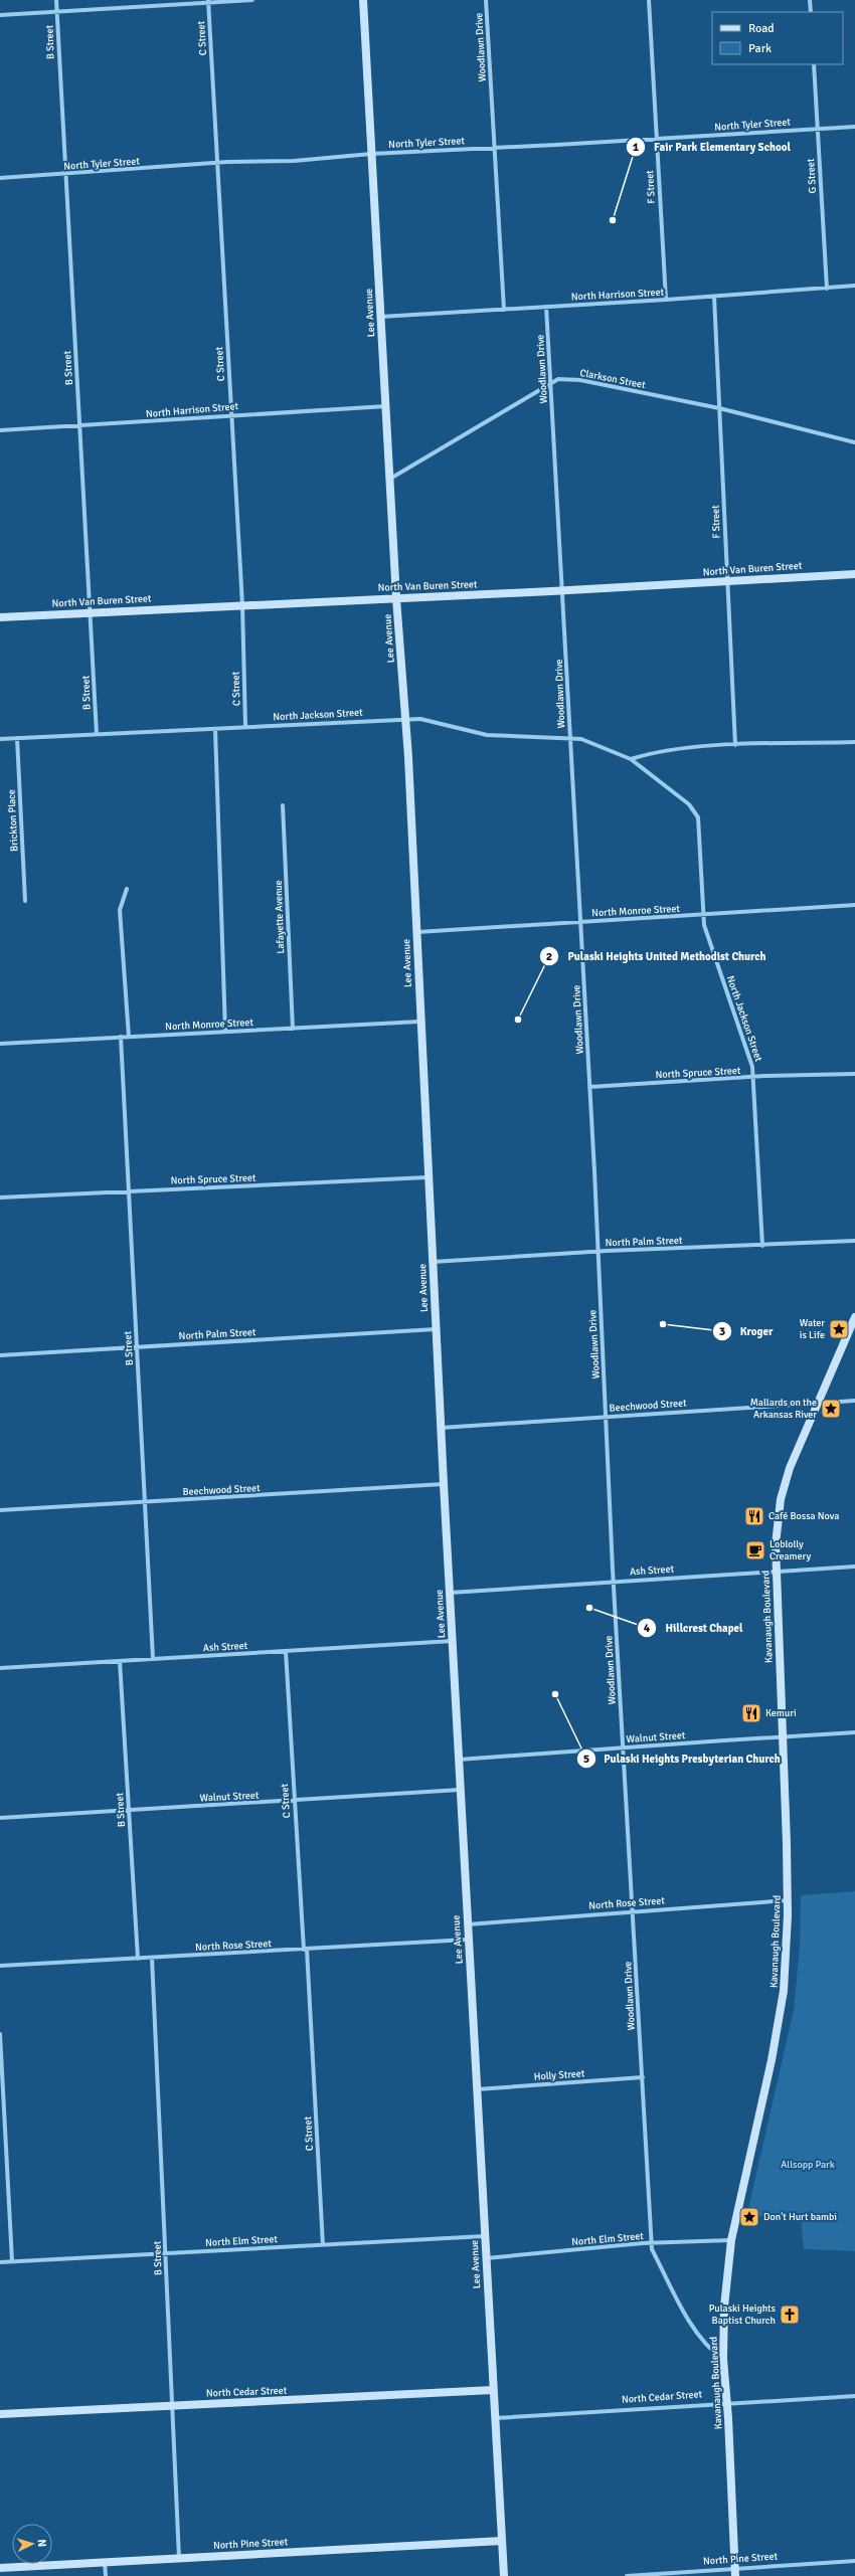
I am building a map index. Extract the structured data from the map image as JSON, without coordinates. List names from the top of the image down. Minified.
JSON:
{"streets":{"street":["C Street","B Street","Woodlawn Drive","North Tyler Street","G Street","F Street","North Harrison Street","Lee Avenue","Clarkson Street","North Van Buren Street","North Jackson Street","Brickton Place","North Monroe Street","Lafayette Avenue","North Spruce Street","North Palm Street","Beechwood Street","Ash Street","Kavanaugh Boulevard","Walnut Street","North Rose Street","Holly Street","North Elm Street","North Cedar Street","North Pine Street"]},"crossings":[["C Street","North Tyler Street"],["C Street","North Harrison Street"],["C Street","North Van Buren Street"],["C Street","North Jackson Street"],["C Street","Ash Street"],["C Street","Walnut Street"],["C Street","North Rose Street"],["C Street","North Elm Street"],["B Street","North Tyler Street"],["B Street","North Harrison Street"],["B Street","North Van Buren Street"],["B Street","North Jackson Street"],["B Street","North Monroe Street"],["B Street","North Spruce Street"],["B Street","North Palm Street"],["B Street","Beechwood Street"],["B Street","Ash Street"],["B Street","Walnut Street"],["B Street","North Rose Street"],["B Street","North Elm Street"],["B Street","North Cedar Street"],["B Street","North Pine Street"],["Woodlawn Drive","North Tyler Street"],["Woodlawn Drive","North Harrison Street"],["Woodlawn Drive","Clarkson Street"],["Woodlawn Drive","North Van Buren Street"],["Woodlawn Drive","North Jackson Street"],["Woodlawn Drive","North Monroe Street"],["Woodlawn Drive","North Spruce Street"],["Woodlawn Drive","North Palm Street"],["Woodlawn Drive","Beechwood Street"],["Woodlawn Drive","Ash Street"],["Woodlawn Drive","Kavanaugh Boulevard"],["Woodlawn Drive","Walnut Street"],["Woodlawn Drive","North Rose Street"],["Woodlawn Drive","Holly Street"],["Woodlawn Drive","North Elm Street"],["North Tyler Street","G Street"],["North Tyler Street","F Street"],["North Tyler Street","Lee Avenue"],["G Street","North Harrison Street"],["F Street","North Harrison Street"],["F Street","Clarkson Street"],["F Street","North Van Buren Street"],["North Harrison Street","Lee Avenue"],["Lee Avenue","Clarkson Street"],["Lee Avenue","North Van Buren Street"],["Lee Avenue","North Jackson Street"],["Lee Avenue","North Monroe Street"],["Lee Avenue","North Spruce Street"],["Lee Avenue","North Palm Street"],["Lee Avenue","Beechwood Street"],["Lee Avenue","Ash Street"],["Lee Avenue","Walnut Street"],["Lee Avenue","North Rose Street"],["Lee Avenue","Holly Street"],["Lee Avenue","North Elm Street"],["Lee Avenue","North Cedar Street"],["Lee Avenue","North Pine Street"],["North Jackson Street","Brickton Place"],["North Jackson Street","North Monroe Street"],["North Jackson Street","North Spruce Street"],["North Jackson Street","North Palm Street"],["North Monroe Street","Lafayette Avenue"],["Beechwood Street","Kavanaugh Boulevard"],["Ash Street","Kavanaugh Boulevard"],["Kavanaugh Boulevard","Walnut Street"],["Kavanaugh Boulevard","North Rose Street"],["Kavanaugh Boulevard","North Elm Street"],["Kavanaugh Boulevard","North Cedar Street"],["Kavanaugh Boulevard","North Pine Street"]],"parks":["Allsopp Park"],"places":{"other":["Fair Park Elementary School","Pulaski Heights United Methodist Church","Kroger","Hillcrest Chapel","Pulaski Heights Presbyterian Church"],"place":["Water is Life","Mallards on the Arkansas River","Don't Hurt bambi"],"restaurant":["Café Bossa Nova","Kemuri"],"cafe":["Loblolly Creamery"],"church":["Pulaski Heights Baptist Church"]},"legend":["Road","Park"],"north":"right"}
